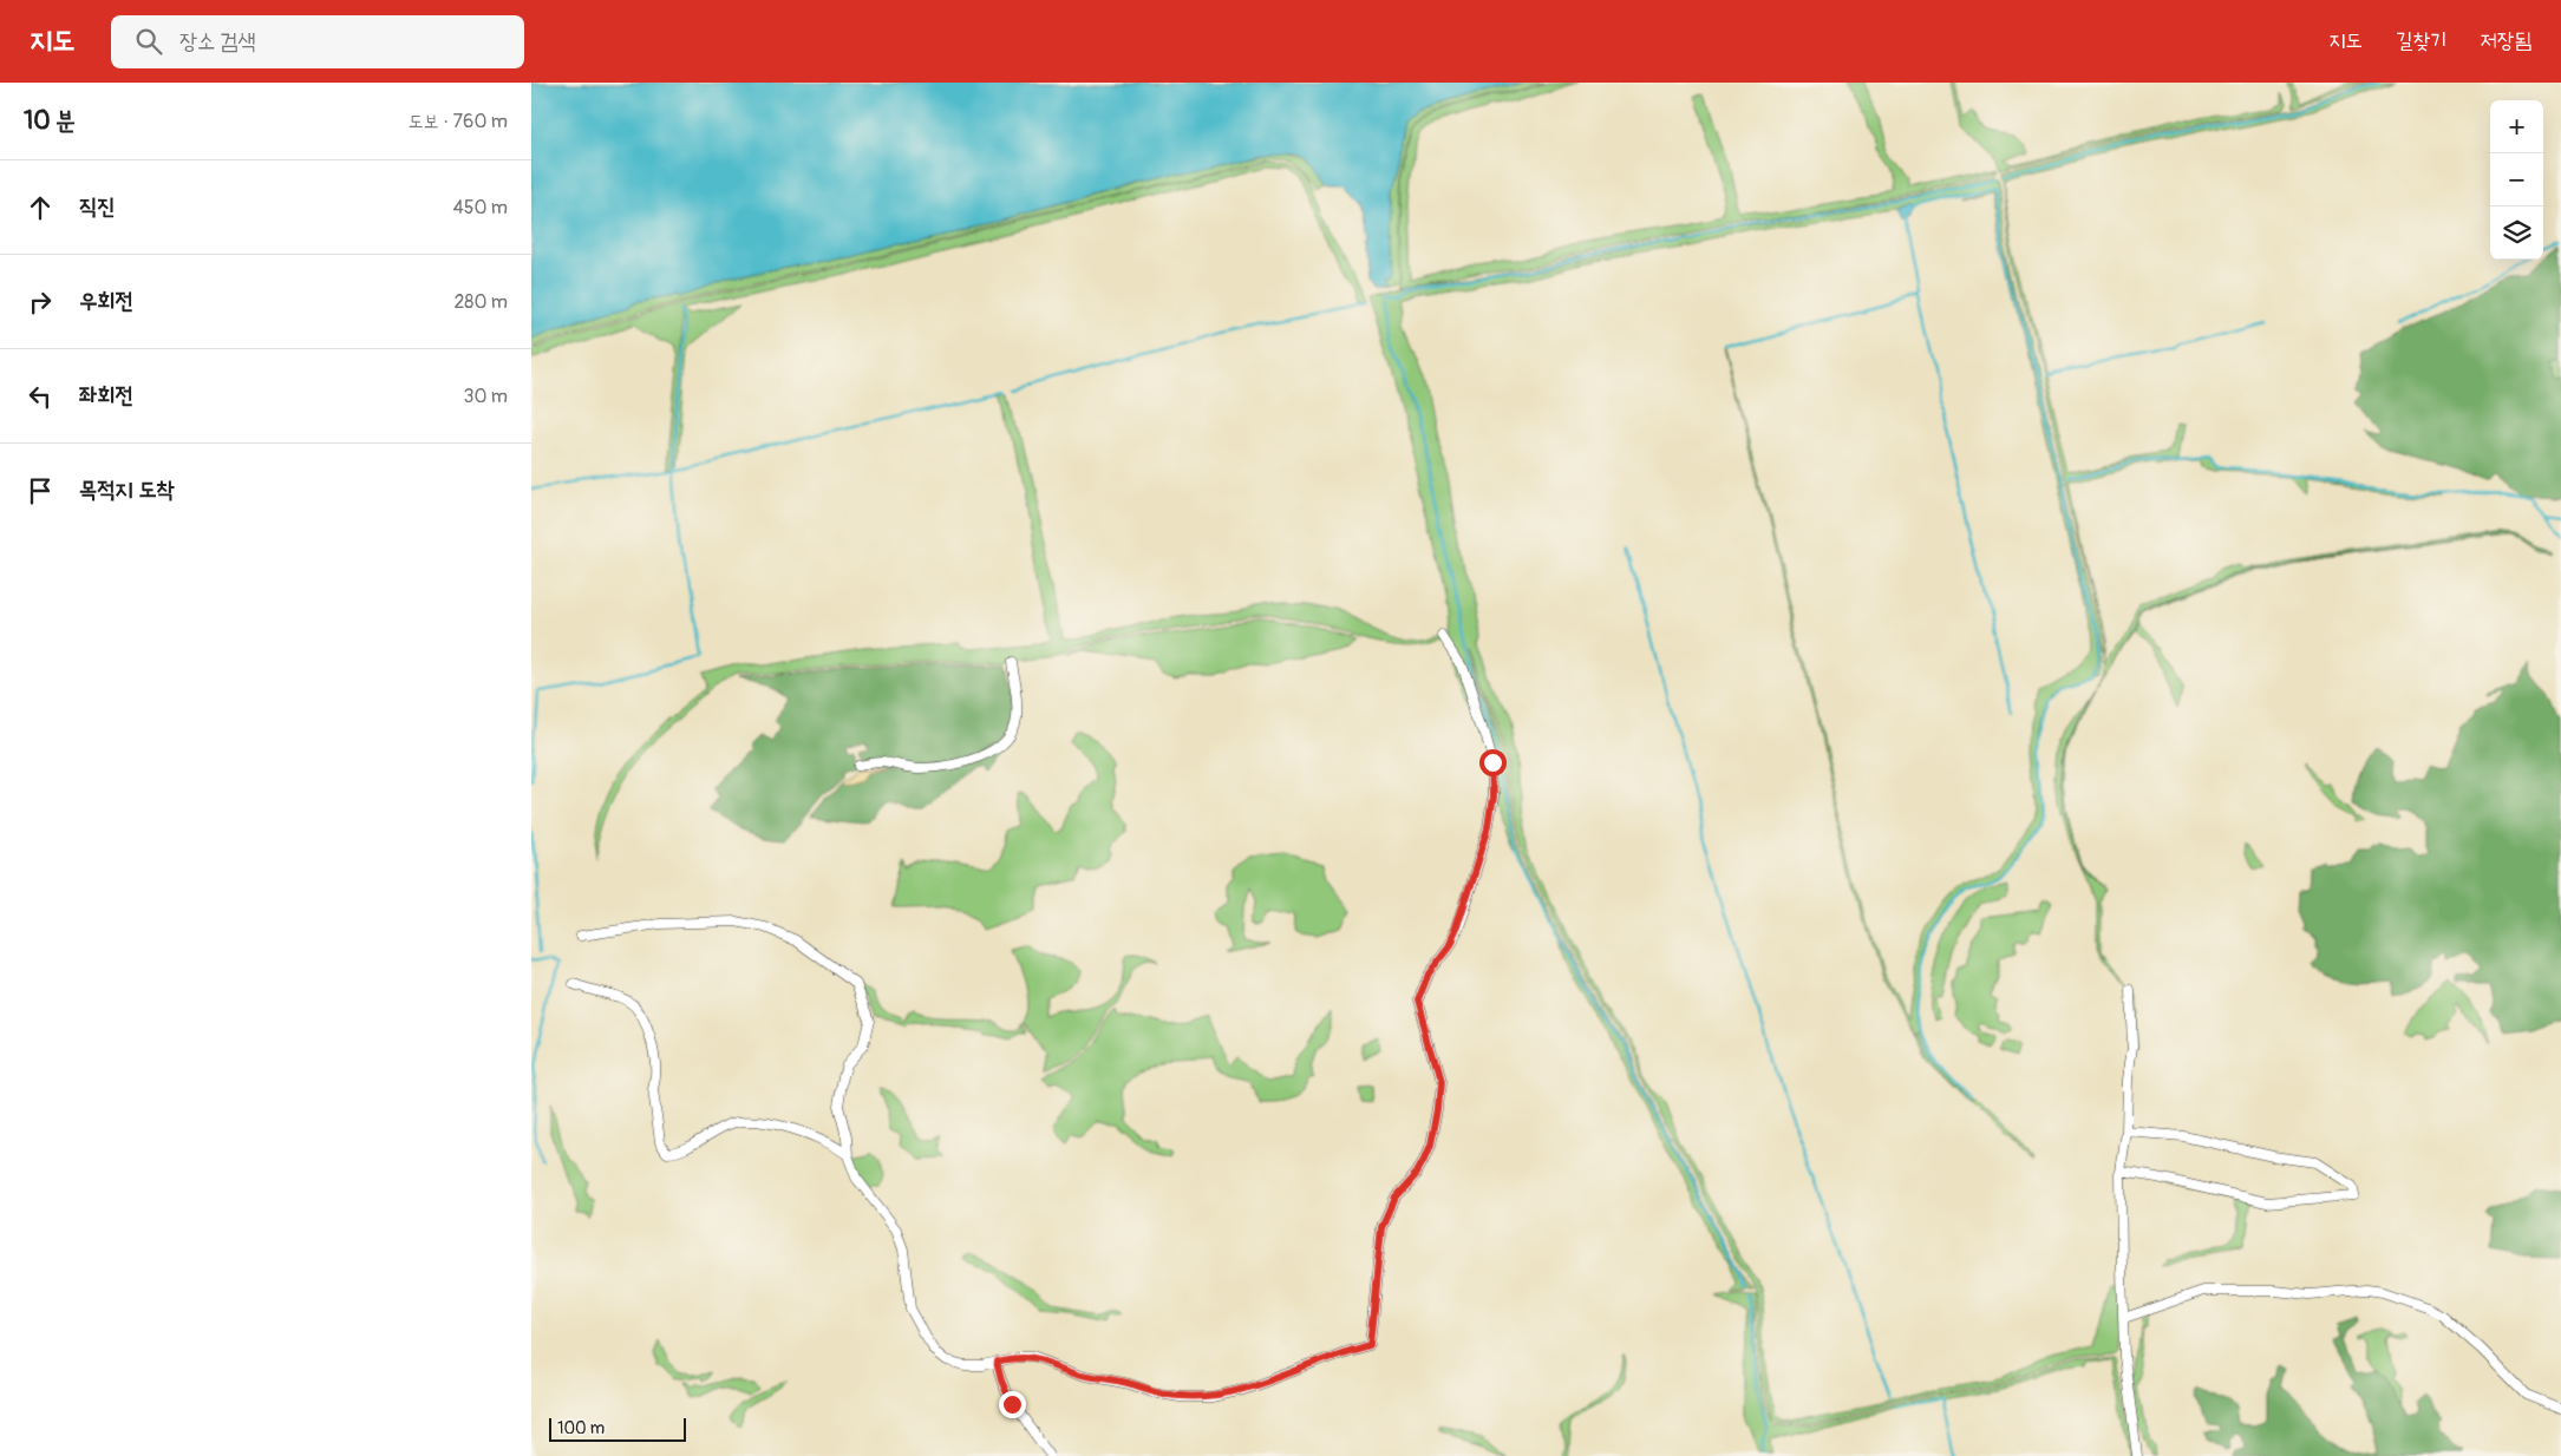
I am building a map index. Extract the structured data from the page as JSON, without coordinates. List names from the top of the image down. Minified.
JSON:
{"scale_bar":"100 m","page":{"header":"지도","search":"장소 검색","nav":["지도","길찾기","저장됨"],"heading":["10 분","도보 · 760 m"],"map_buttons":["+","−"],"list":[["직진","450 m"],["우회전","280 m"],["좌회전","30 m"],"목적지 도착"],"scale":"100 m"}}
